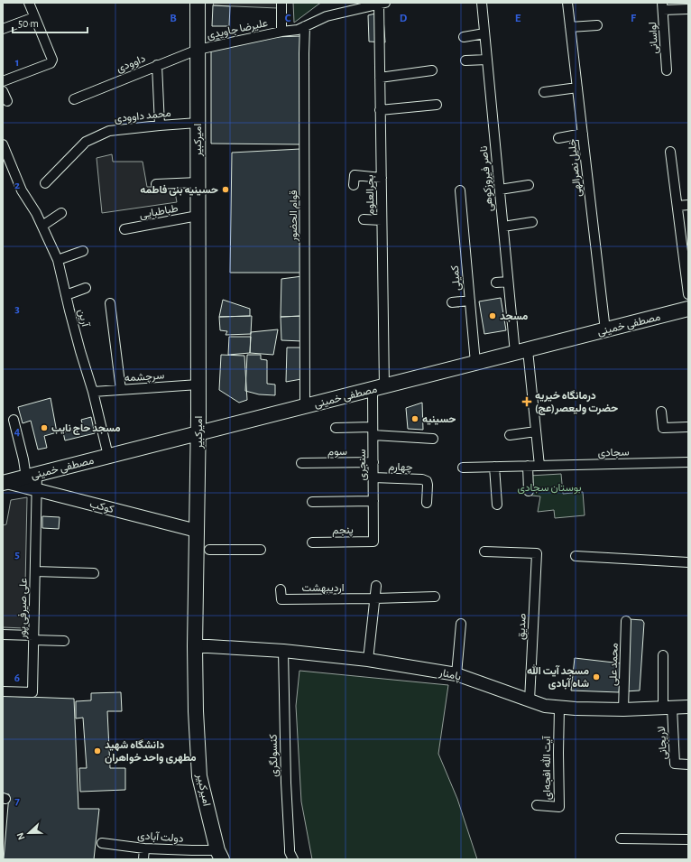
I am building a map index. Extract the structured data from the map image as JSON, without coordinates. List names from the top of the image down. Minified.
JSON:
{"streets":{"main road":["امیرکبیر","مصطفی خمینی"],"street":["علیرضا جاویدی","لواسانی","داوودی","محمد داوودی","خلیل نصرالهی","ناصر فیروزکوهی","بحرالعلوم","طباطبایی","قوام الحضور","کمیلی","آرین","سرچشمه","سوم","سجادی","سنجری","چهارم","کوکب","پنجم","اردیبهشت","علی صیرفی پور","صدیق","محمد علی","پامنار","لاریجانی","کنسولگری","آیت الله افجه‌ای","دولت آبادی"]},"crossings":[["علیرضا جاویدی","داوودی"],["علیرضا جاویدی","امیرکبیر"],["علیرضا جاویدی","بحرالعلوم"],["علیرضا جاویدی","قوام الحضور"],["داوودی","امیرکبیر"],["محمد داوودی","امیرکبیر"],["امیرکبیر","طباطبایی"],["امیرکبیر","مصطفی خمینی"],["امیرکبیر","سرچشمه"],["امیرکبیر","کوکب"],["امیرکبیر","پامنار"],["امیرکبیر","دولت آبادی"],["خلیل نصرالهی","مصطفی خمینی"],["ناصر فیروزکوهی","مصطفی خمینی"],["بحرالعلوم","مصطفی خمینی"],["بحرالعلوم","سنجری"],["قوام الحضور","مصطفی خمینی"],["کمیلی","مصطفی خمینی"],["آرین","مصطفی خمینی"],["آرین","سرچشمه"],["مصطفی خمینی","سنجری"],["مصطفی خمینی","کوکب"],["مصطفی خمینی","علی صیرفی پور"],["سوم","سنجری"],["سنجری","چهارم"],["سنجری","پنجم"],["کوکب","علی صیرفی پور"],["صدیق","پامنار"],["محمد علی","پامنار"],["پامنار","لاریجانی"],["پامنار","کنسولگری"],["پامنار","آیت الله افجه‌ای"]],"parks":["بوستان سجادی"],"places":{"other":["حسینیه بنی فاطمه","مسجد","حسینیه","مسجد حاج نایب","مسجد آیت الله شاه آبادی","دانشگاه شهید مطهری واحد خواهران"],"health":["درمانگاه خیریه حضرت ولیعصر(عج)"]},"scale_bar":"50 m","north":"left","grid":{"columns":["B","C","D","E","F"],"rows":["1","2","3","4","5","6","7"]}}
